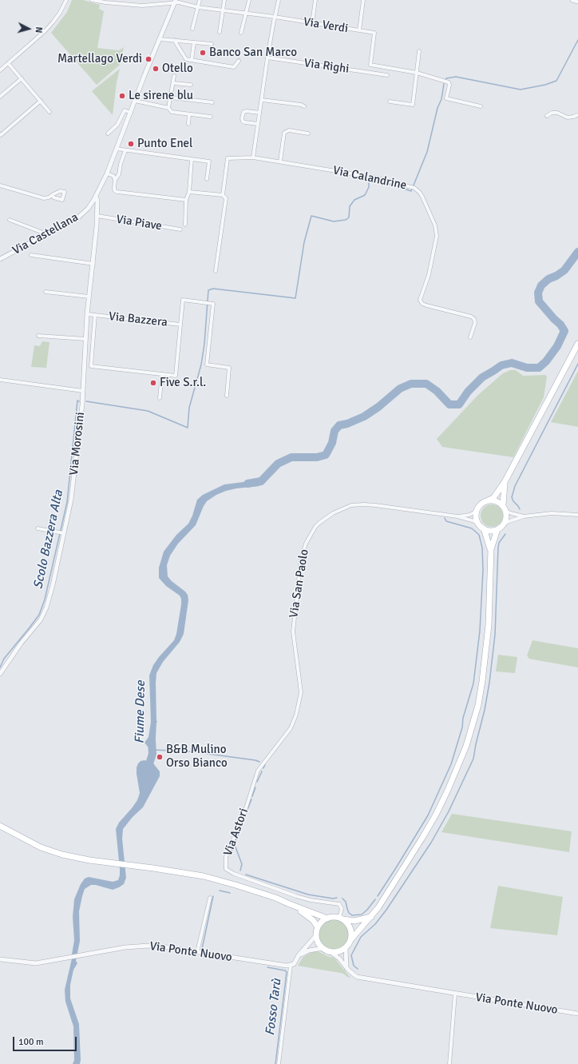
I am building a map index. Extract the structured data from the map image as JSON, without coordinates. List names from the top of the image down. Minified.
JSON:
{"streets":{"street":["Via Verdi","Via Righi","Via Calandrine","Via Piave","Via Castellana","Via Bazzera","Via Morosini","Via San Paolo","Via Astori","Via Ponte Nuovo"]},"crossings":[["Via Verdi","Via Righi"],["Via Verdi","Via Castellana"],["Via Piave","Via Morosini"],["Via Castellana","Via Morosini"],["Via Bazzera","Via Morosini"],["Via San Paolo","Via Astori"],["Via Astori","Via Ponte Nuovo"]],"water":["Scolo Bazzera Alta","Fiume Dese","Fosso Tarù"],"places":["Banco San Marco","Martellago Verdi","Otello","Le sirene blu","Punto Enel","Five S.r.l.","B&B Mulino Orso Bianco"],"scale_bar":"100 m","north":"right"}
